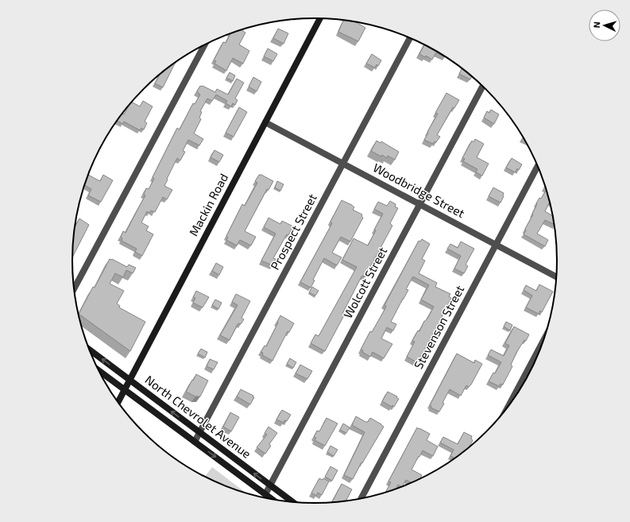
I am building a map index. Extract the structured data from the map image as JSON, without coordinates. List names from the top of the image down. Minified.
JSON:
{"streets":{"street":["Woodbridge Street","Mackin Road","Prospect Street","Wolcott Street","Stevenson Street","North Chevrolet Avenue"]},"crossings":[["Woodbridge Street","Mackin Road"],["Woodbridge Street","Prospect Street"],["Woodbridge Street","Wolcott Street"],["Woodbridge Street","Stevenson Street"],["Mackin Road","North Chevrolet Avenue"],["Prospect Street","North Chevrolet Avenue"],["Wolcott Street","North Chevrolet Avenue"]],"north":"left"}
